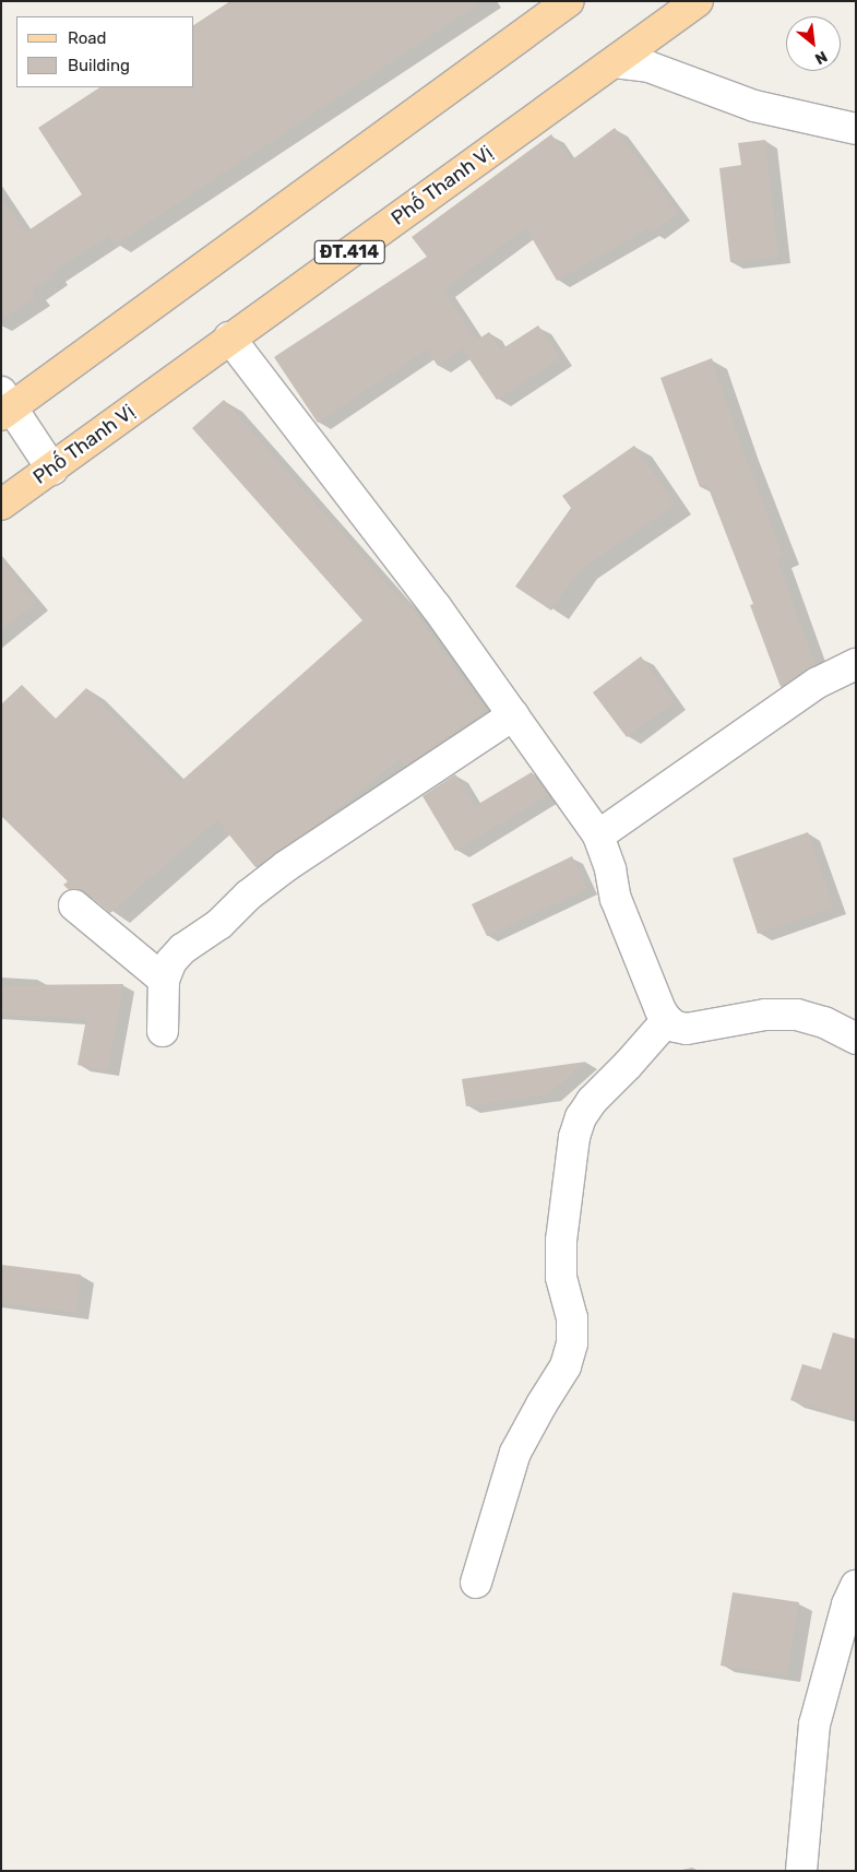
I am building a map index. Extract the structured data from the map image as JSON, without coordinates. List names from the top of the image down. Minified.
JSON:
{"streets":{"main road":["Phố Thanh Vị","ĐT.414"]},"legend":["Road","Building"],"north":"bottom right"}
